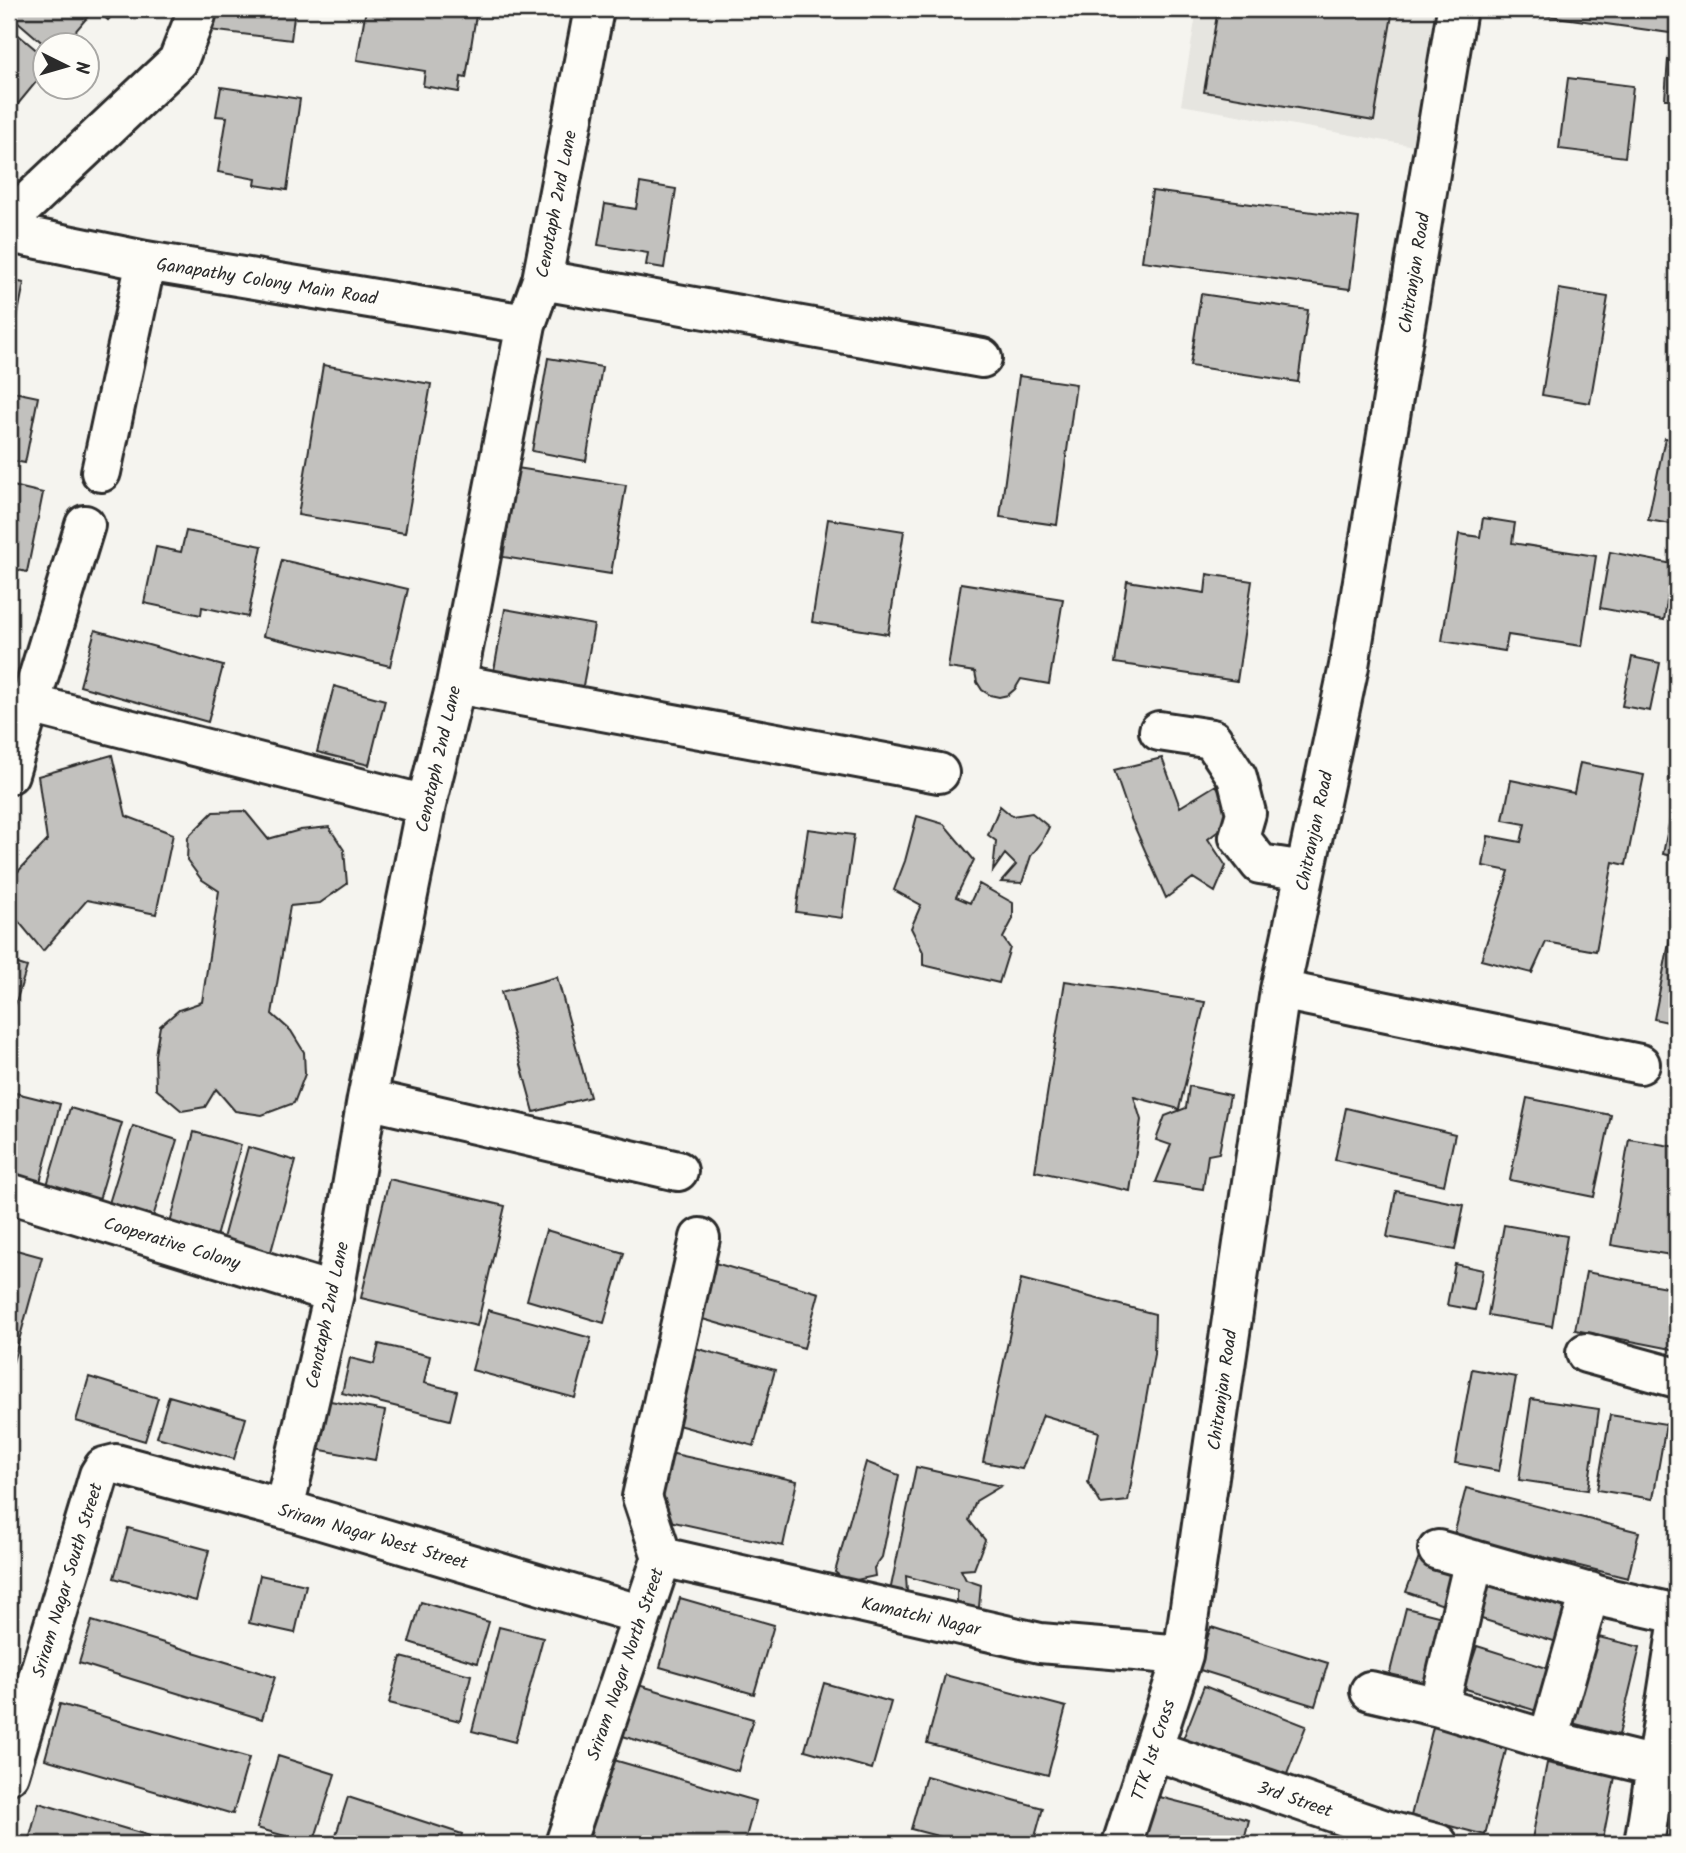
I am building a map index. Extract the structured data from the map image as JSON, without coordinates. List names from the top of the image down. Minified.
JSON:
{"streets":{"street":["Cenotaph 2nd Lane","Chitranjan Road","Ganapathy Colony Main Road","Cooperative Colony","Sriram Nagar West Street","Sriram Nagar South Street","Kamatchi Nagar","Sriram Nagar North Street","TTK 1st Cross","3rd Street"]},"crossings":[["Cenotaph 2nd Lane","Ganapathy Colony Main Road"],["Cenotaph 2nd Lane","Cooperative Colony"],["Cenotaph 2nd Lane","Sriram Nagar West Street"],["Chitranjan Road","Kamatchi Nagar"],["Chitranjan Road","TTK 1st Cross"],["Sriram Nagar West Street","Sriram Nagar South Street"],["Sriram Nagar West Street","Sriram Nagar North Street"],["Kamatchi Nagar","Sriram Nagar North Street"],["Kamatchi Nagar","TTK 1st Cross"],["TTK 1st Cross","3rd Street"]],"north":"right"}
